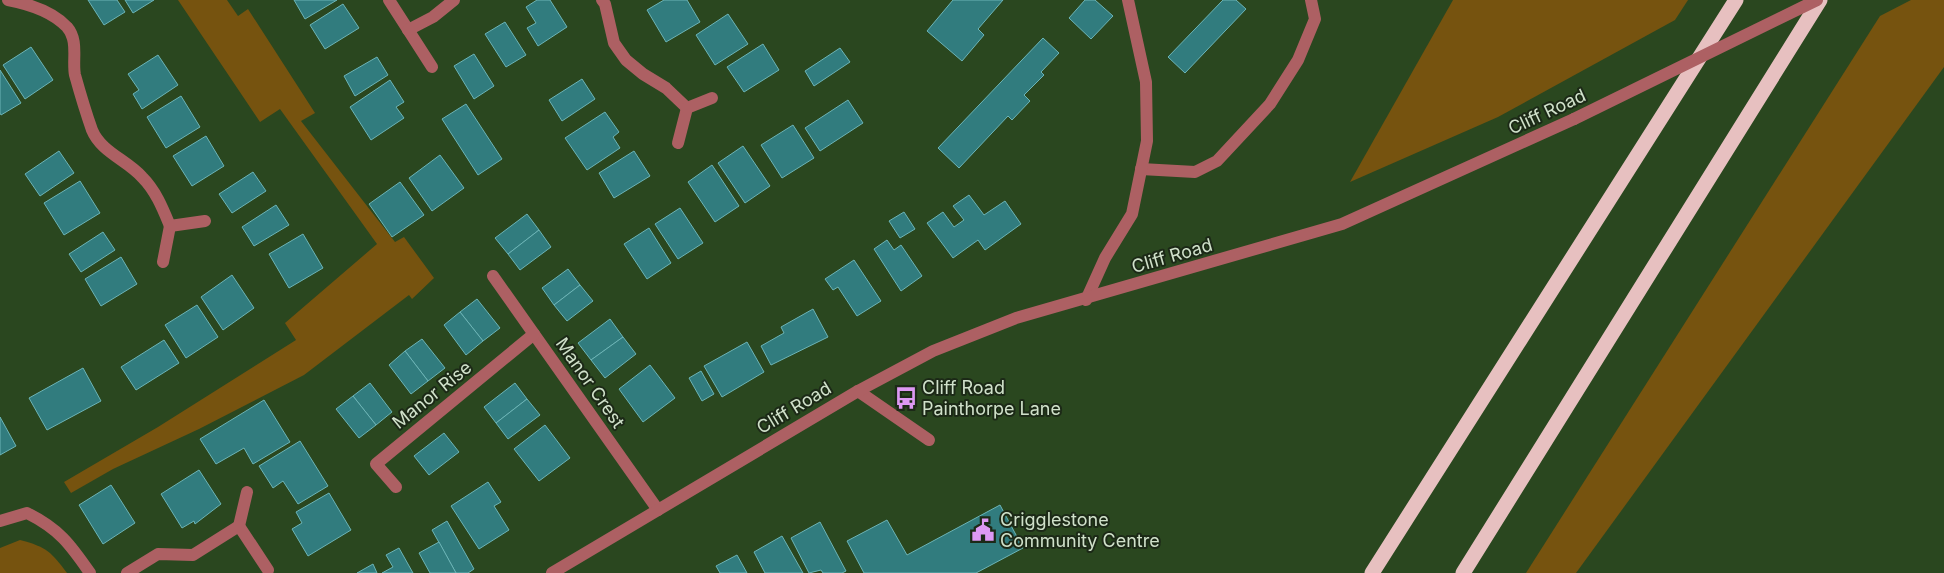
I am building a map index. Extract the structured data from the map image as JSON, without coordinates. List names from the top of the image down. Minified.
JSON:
{"streets":{"street":["Cliff Road","Manor Crest","Manor Rise"]},"crossings":[["Cliff Road","Manor Crest"],["Manor Crest","Manor Rise"]],"places":{"bus stop":["Cliff Road Painthorpe Lane"],"public building":["Crigglestone Community Centre"]}}
